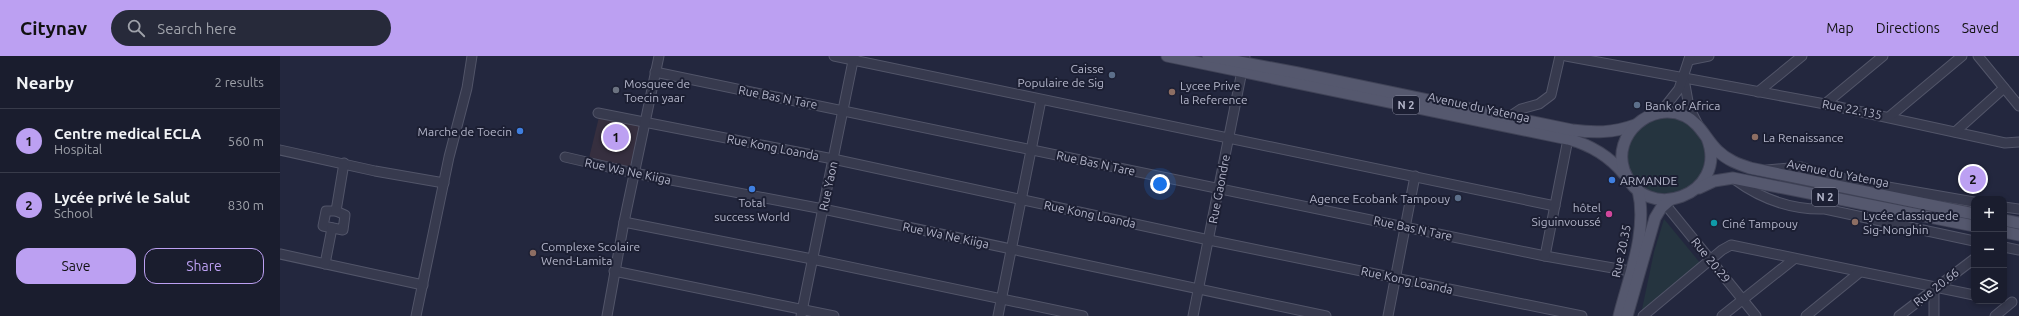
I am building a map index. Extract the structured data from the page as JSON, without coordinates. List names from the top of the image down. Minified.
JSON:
{"streets":{"main road":["N 2","Avenue du Yatenga","Rue 20.35"],"street":["Rue Bas N Tare","Rue 22.135","Rue Kong Loanda","Rue Wa Ne Kiiga","Rue Yaon","Rue Gaondre","Rue 20.29","Rue 20.66"]},"crossings":[["Rue Bas N Tare","Rue Yaon"],["Rue Bas N Tare","Rue Gaondre"],["Rue Bas N Tare","Rue 20.35"],["N 2","Avenue du Yatenga"],["N 2","Rue 20.35"],["N 2","Rue 20.29"],["Avenue du Yatenga","Rue Gaondre"],["Avenue du Yatenga","Rue 20.35"],["Avenue du Yatenga","Rue 20.29"],["Rue Kong Loanda","Rue Yaon"],["Rue Kong Loanda","Rue Gaondre"],["Rue Wa Ne Kiiga","Rue Yaon"],["Rue Wa Ne Kiiga","Rue Gaondre"],["Rue 20.35","Rue 20.29"]],"places":["Caisse Populaire de Sig","Mosquee de Toecin yaar","Lycee Prive la Reference","Bank of Africa","Marche de Toecin","La Renaissance","ARMANDE","Total success World","Agence Ecobank Tampouy","hôtel Siguinvoussé","Lycée classiquede Sig-Nonghin","Ciné Tampouy","Complexe Scolaire Wend-Lamita"],"page":{"header":"Citynav","search":"Search here","nav":["Map","Directions","Saved"],"heading":["Nearby","2 results"],"list":[{"mark":"1","name":"Centre medical ECLA","note":"Hospital","value":"560 m"},{"mark":"2","name":"Lycée privé le Salut","note":"School","value":"830 m"}],"pins":["1","2"],"map_buttons":["+","−"],"buttons":["Save","Share"]}}
